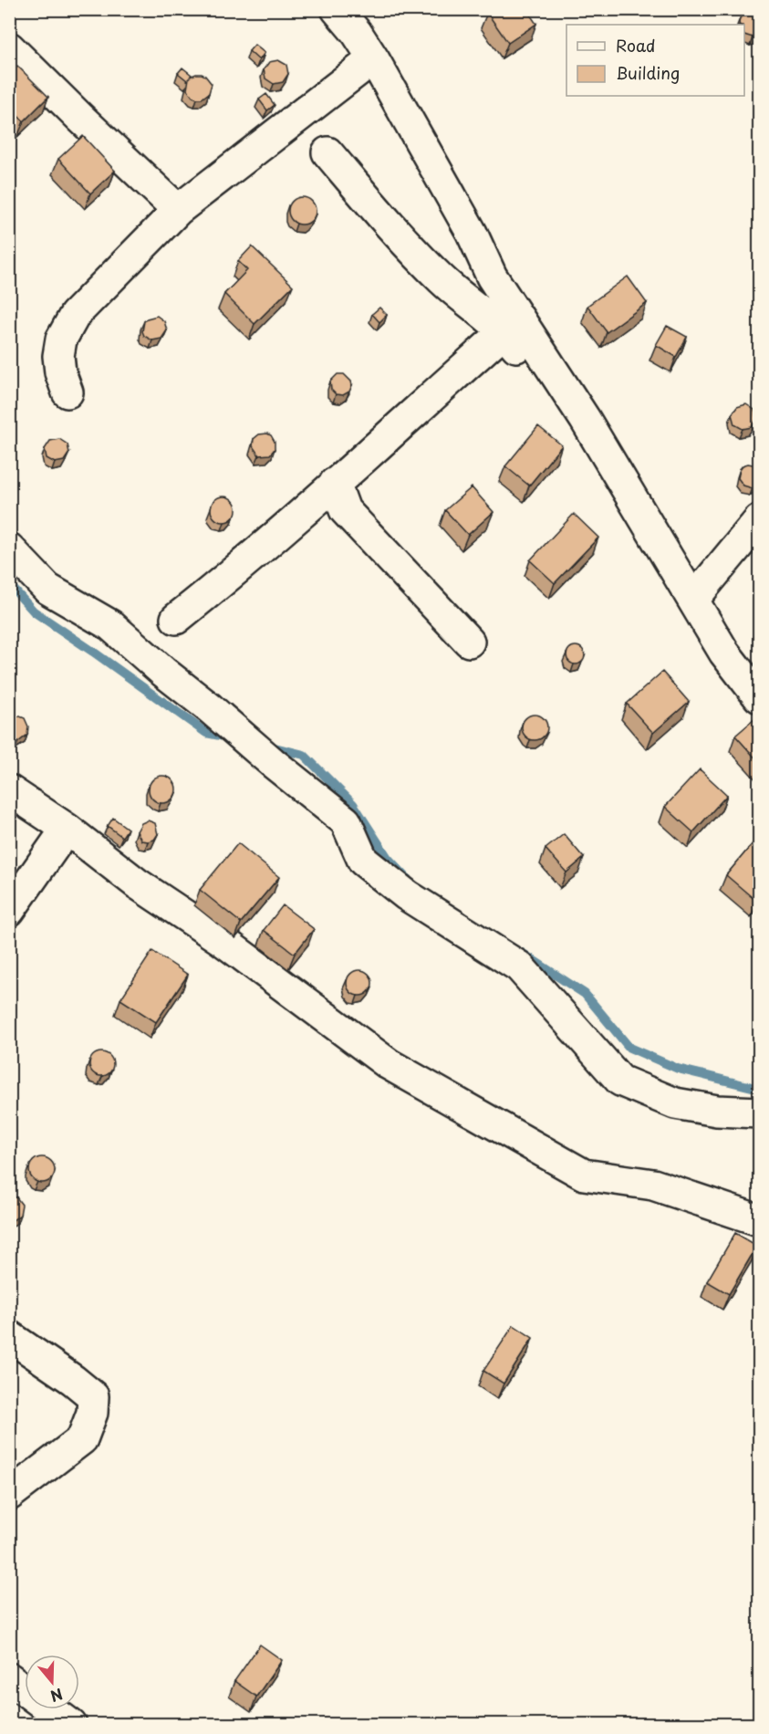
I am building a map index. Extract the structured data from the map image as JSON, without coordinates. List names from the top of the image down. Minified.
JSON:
{"legend":["Road","Building"],"north":"bottom"}
